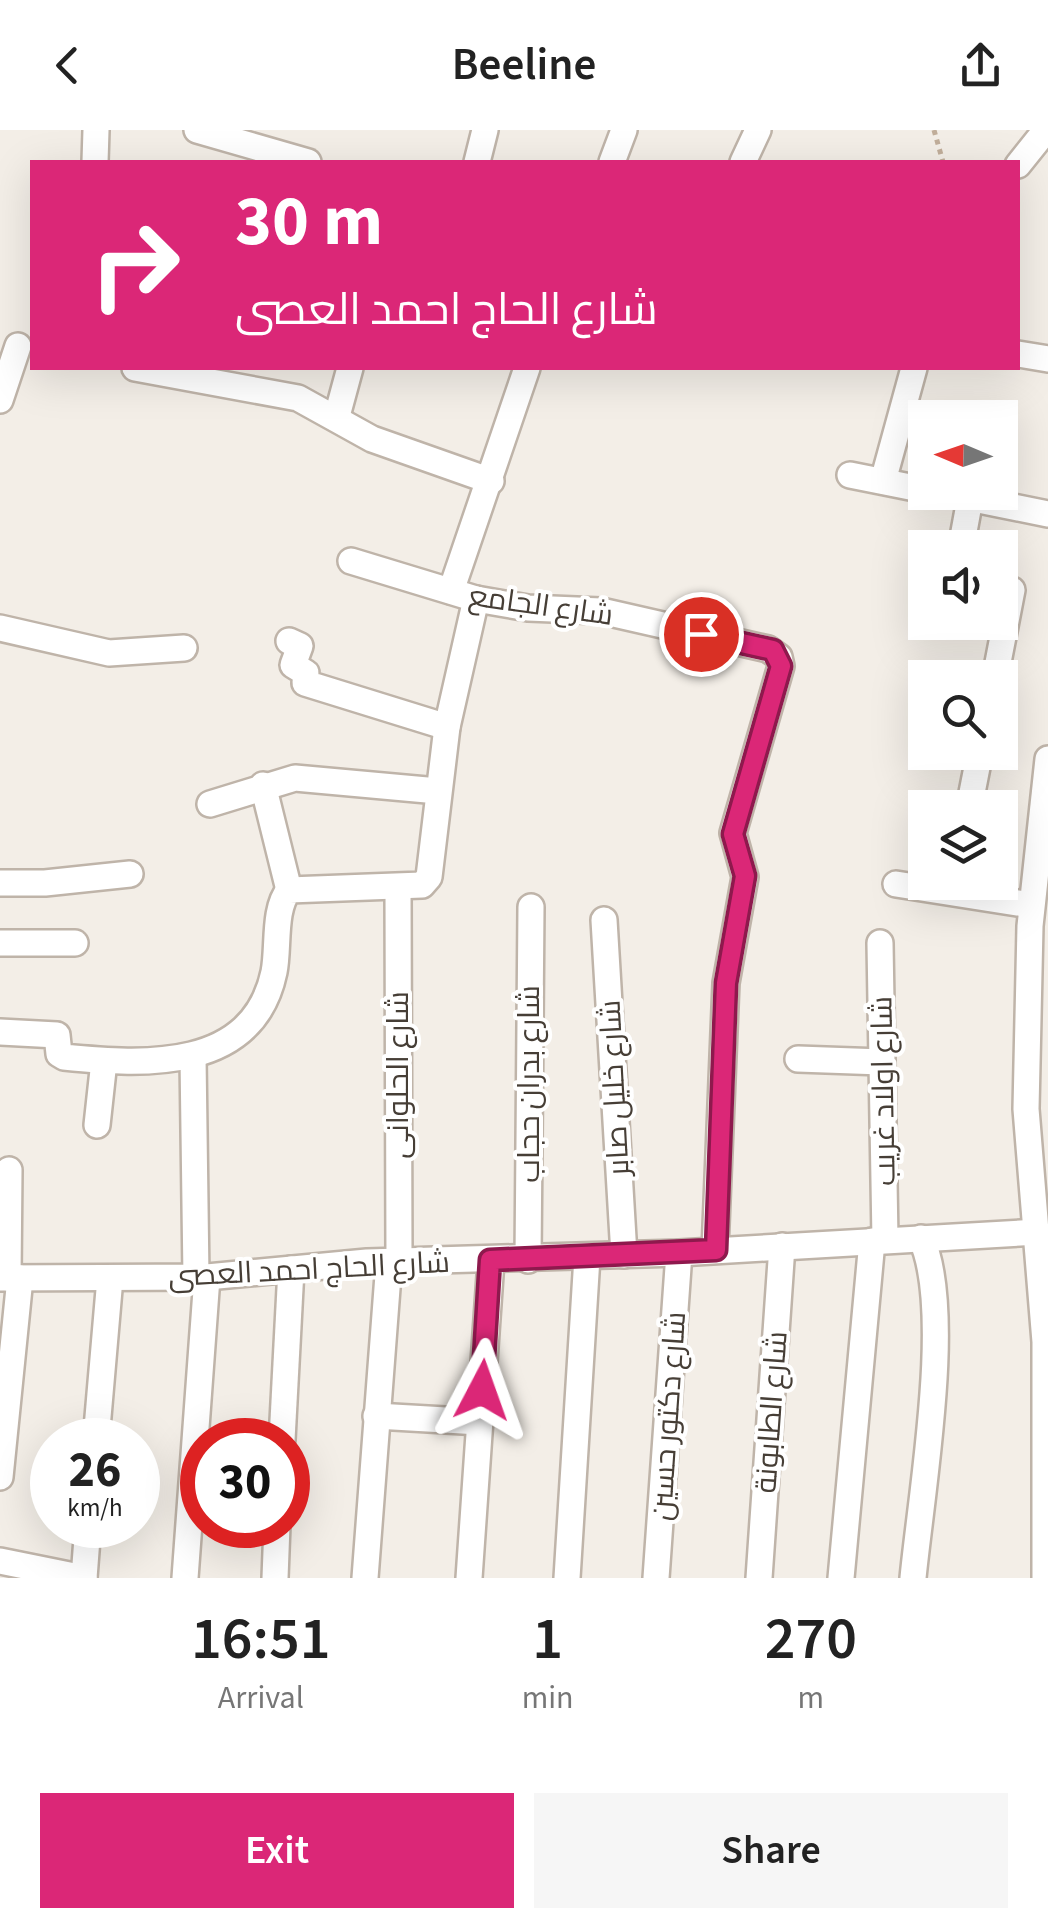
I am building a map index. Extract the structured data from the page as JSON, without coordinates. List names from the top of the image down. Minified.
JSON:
{"streets":{"street":["شارع الجامع","شارع الحلوانى","شارع بدران حجاب","شارع خليل صابر","شارع اولاد غريب","شارع الحاج احمد العصى","شارع الطابونة","شارع دكتور حسين"]},"crossings":[["شارع الجامع","شارع الحاج احمد العصى"],["شارع الحلوانى","شارع الحاج احمد العصى"],["شارع بدران حجاب","شارع الحاج احمد العصى"],["شارع خليل صابر","شارع الحاج احمد العصى"],["شارع اولاد غريب","شارع الحاج احمد العصى"],["شارع الحاج احمد العصى","شارع الطابونة"],["شارع الحاج احمد العصى","شارع دكتور حسين"]],"north":"left","page":{"header":"Beeline","turn":["30 m","شارع الحاج احمد العصى"],"speed":"26 km/h","limit":"30","eta":["16:51","Arrival","1","min","270","m"],"buttons":["Exit","Share"]}}
